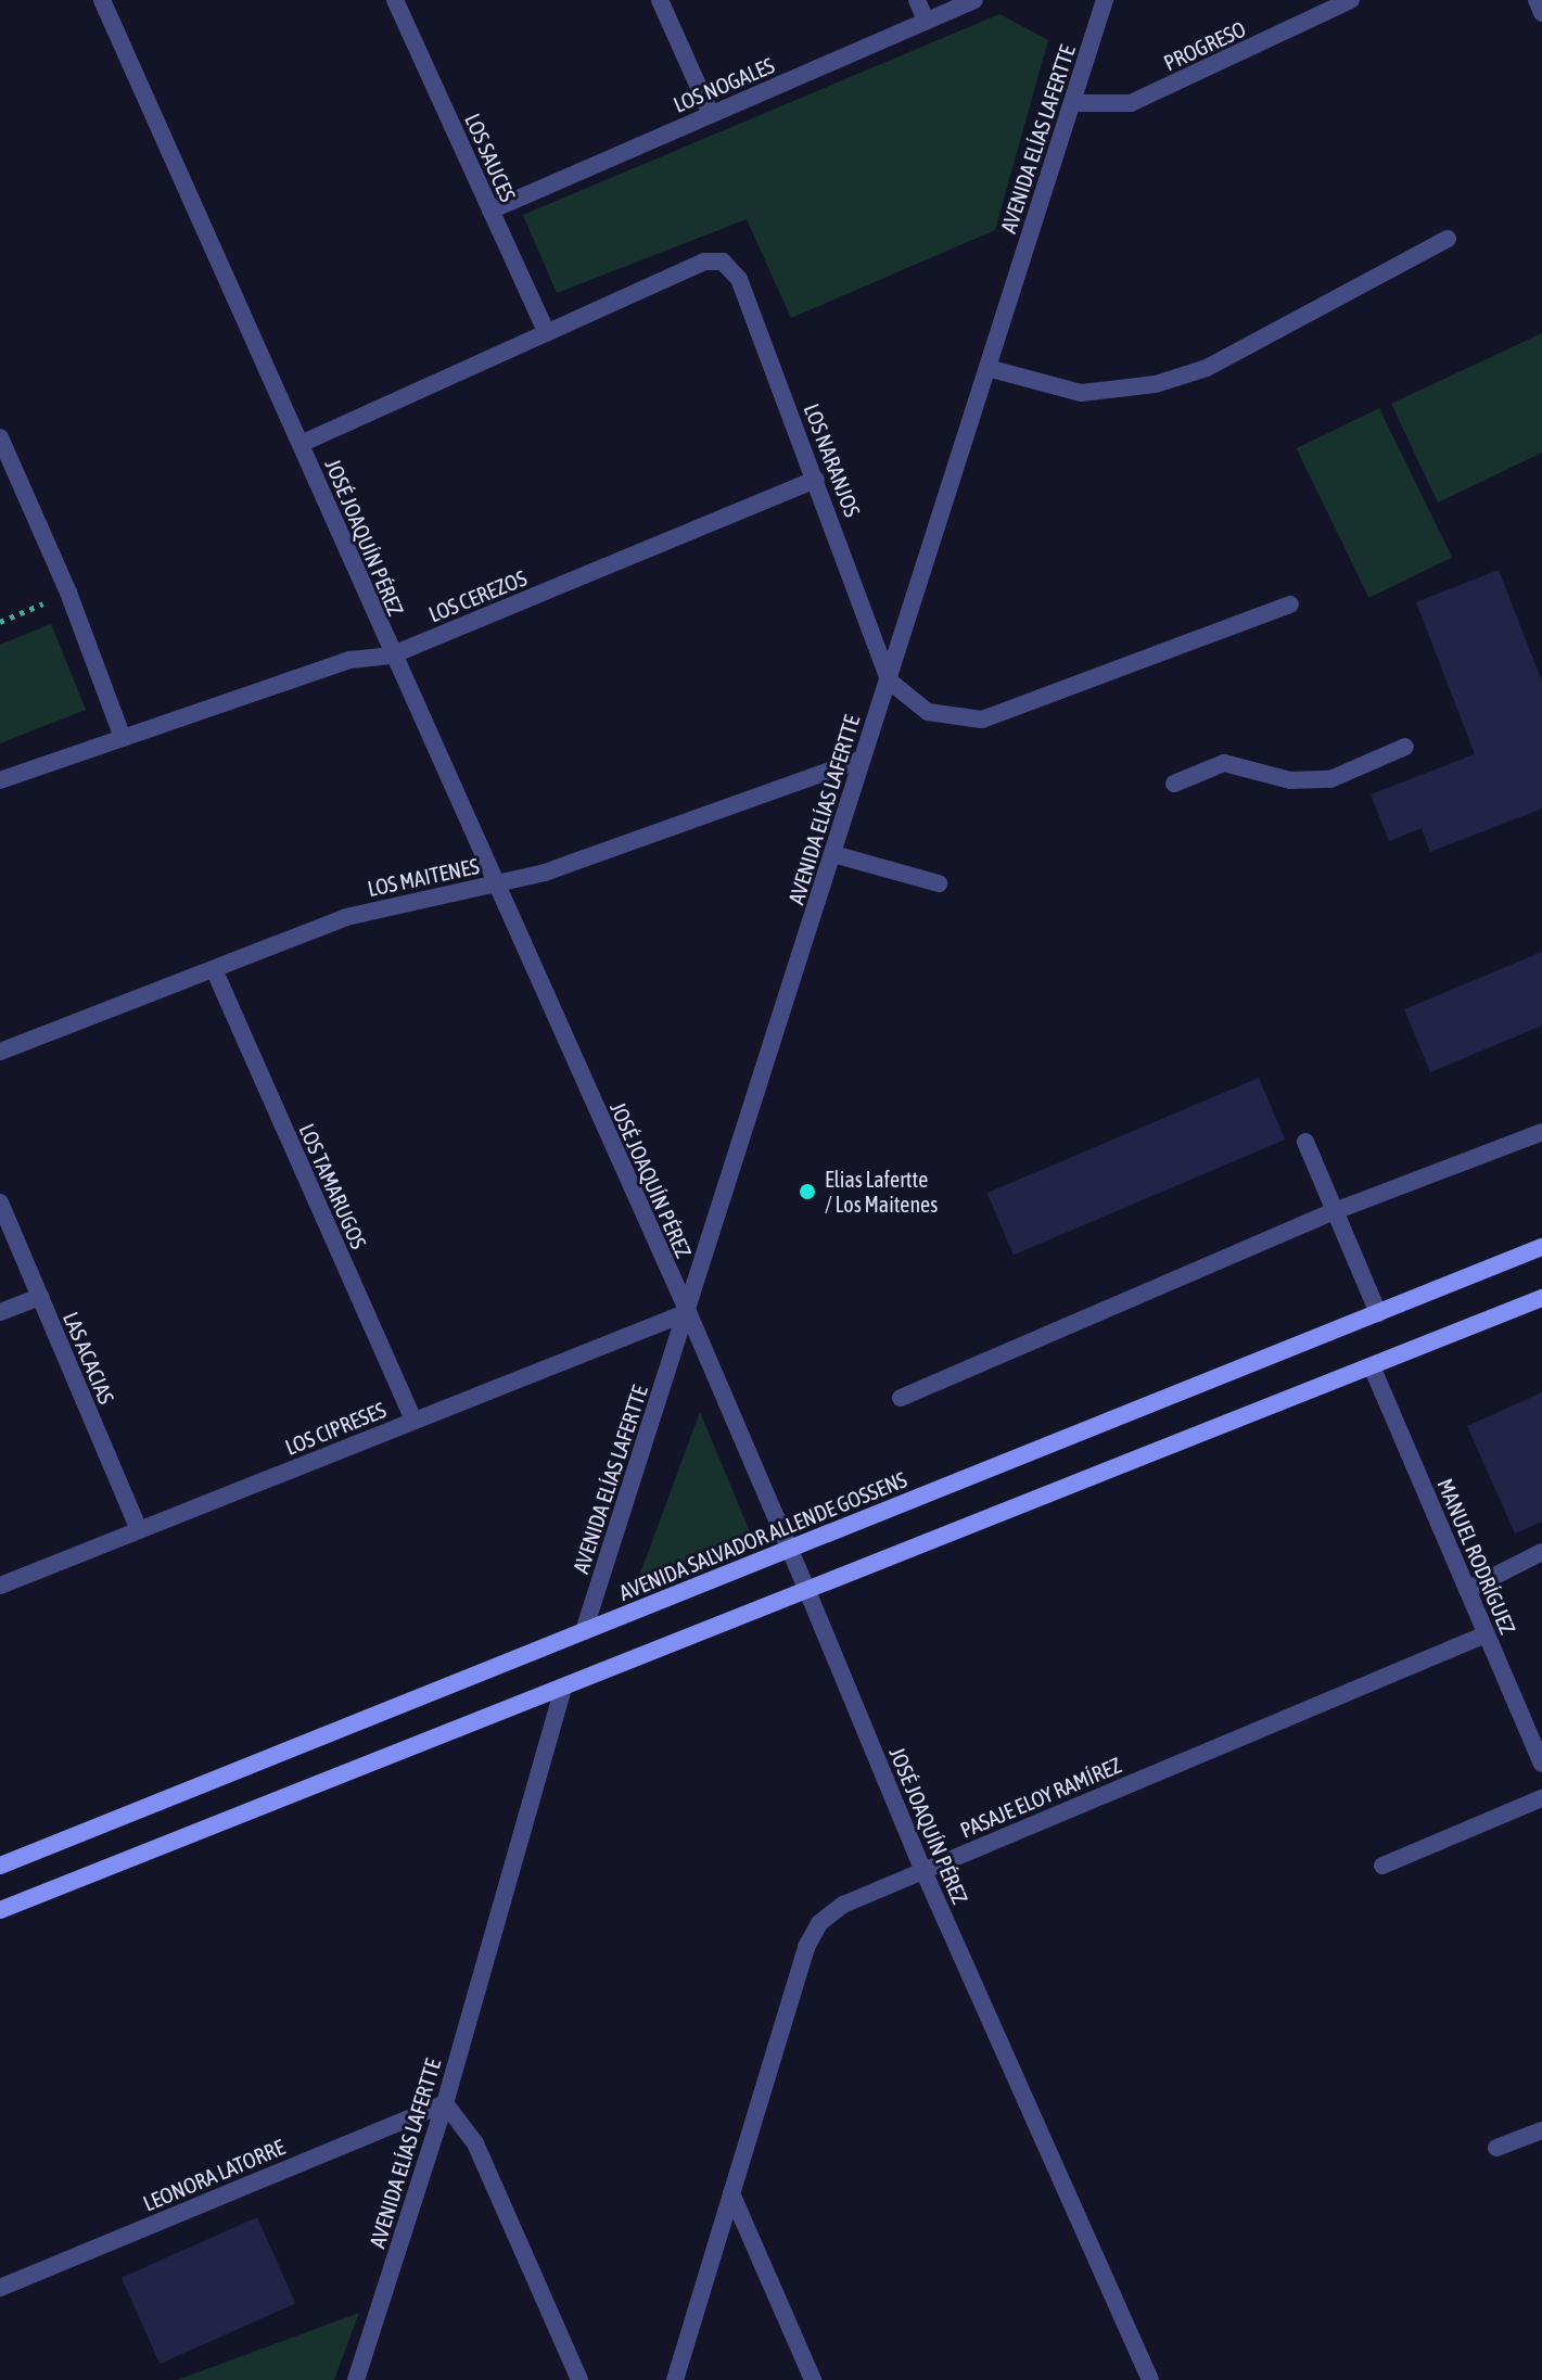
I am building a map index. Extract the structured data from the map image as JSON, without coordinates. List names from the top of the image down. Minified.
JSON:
{"streets":{"main road":["AVENIDA SALVADOR ALLENDE GOSSENS"],"street":["PROGRESO","LOS NOGALES","AVENIDA ELÍAS LAFERTTE","LOS SAUCES","LOS NARANJOS","JOSÉ JOAQUÍN PÉREZ","LOS CEREZOS","LOS MAITENES","LOS TAMARUGOS","LAS ACACIAS","LOS CIPRESES","MANUEL RODRÍGUEZ","PASAJE ELOY RAMÍREZ","LEONORA LATORRE"]},"crossings":[["PROGRESO","AVENIDA ELÍAS LAFERTTE"],["LOS NOGALES","LOS SAUCES"],["AVENIDA ELÍAS LAFERTTE","LOS NARANJOS"],["AVENIDA ELÍAS LAFERTTE","JOSÉ JOAQUÍN PÉREZ"],["AVENIDA ELÍAS LAFERTTE","LOS MAITENES"],["AVENIDA ELÍAS LAFERTTE","LOS CIPRESES"],["AVENIDA ELÍAS LAFERTTE","AVENIDA SALVADOR ALLENDE GOSSENS"],["AVENIDA ELÍAS LAFERTTE","LEONORA LATORRE"],["LOS SAUCES","LOS NARANJOS"],["LOS NARANJOS","LOS CEREZOS"],["JOSÉ JOAQUÍN PÉREZ","LOS CEREZOS"],["JOSÉ JOAQUÍN PÉREZ","LOS MAITENES"],["JOSÉ JOAQUÍN PÉREZ","LOS CIPRESES"],["JOSÉ JOAQUÍN PÉREZ","AVENIDA SALVADOR ALLENDE GOSSENS"],["JOSÉ JOAQUÍN PÉREZ","PASAJE ELOY RAMÍREZ"],["LOS MAITENES","LOS TAMARUGOS"],["LOS TAMARUGOS","LOS CIPRESES"],["LAS ACACIAS","LOS CIPRESES"],["MANUEL RODRÍGUEZ","PASAJE ELOY RAMÍREZ"]],"places":["Elias Lafertte / Los Maitenes"]}
